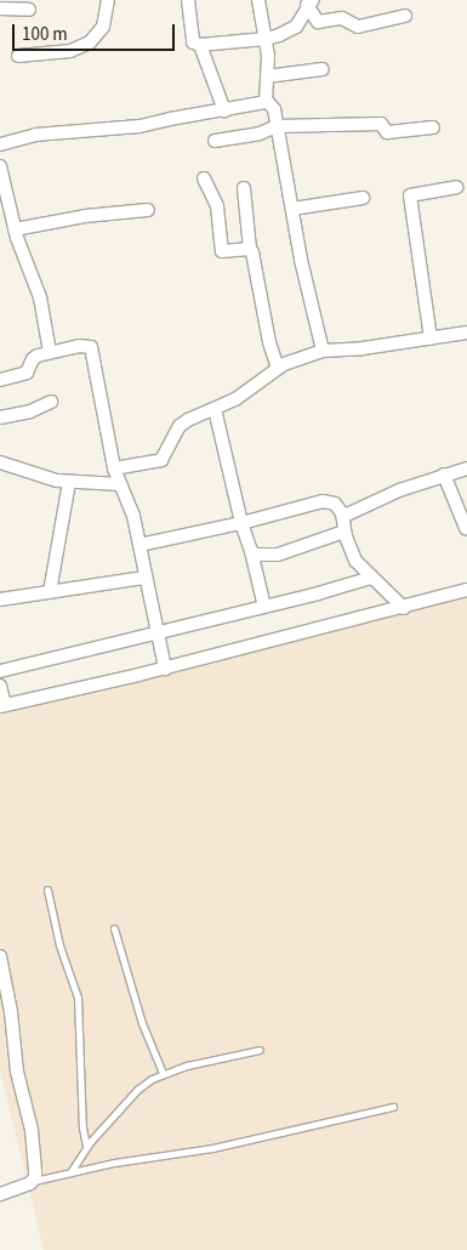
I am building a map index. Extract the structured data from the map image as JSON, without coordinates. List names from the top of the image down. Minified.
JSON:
{"scale_bar":"100 m"}
